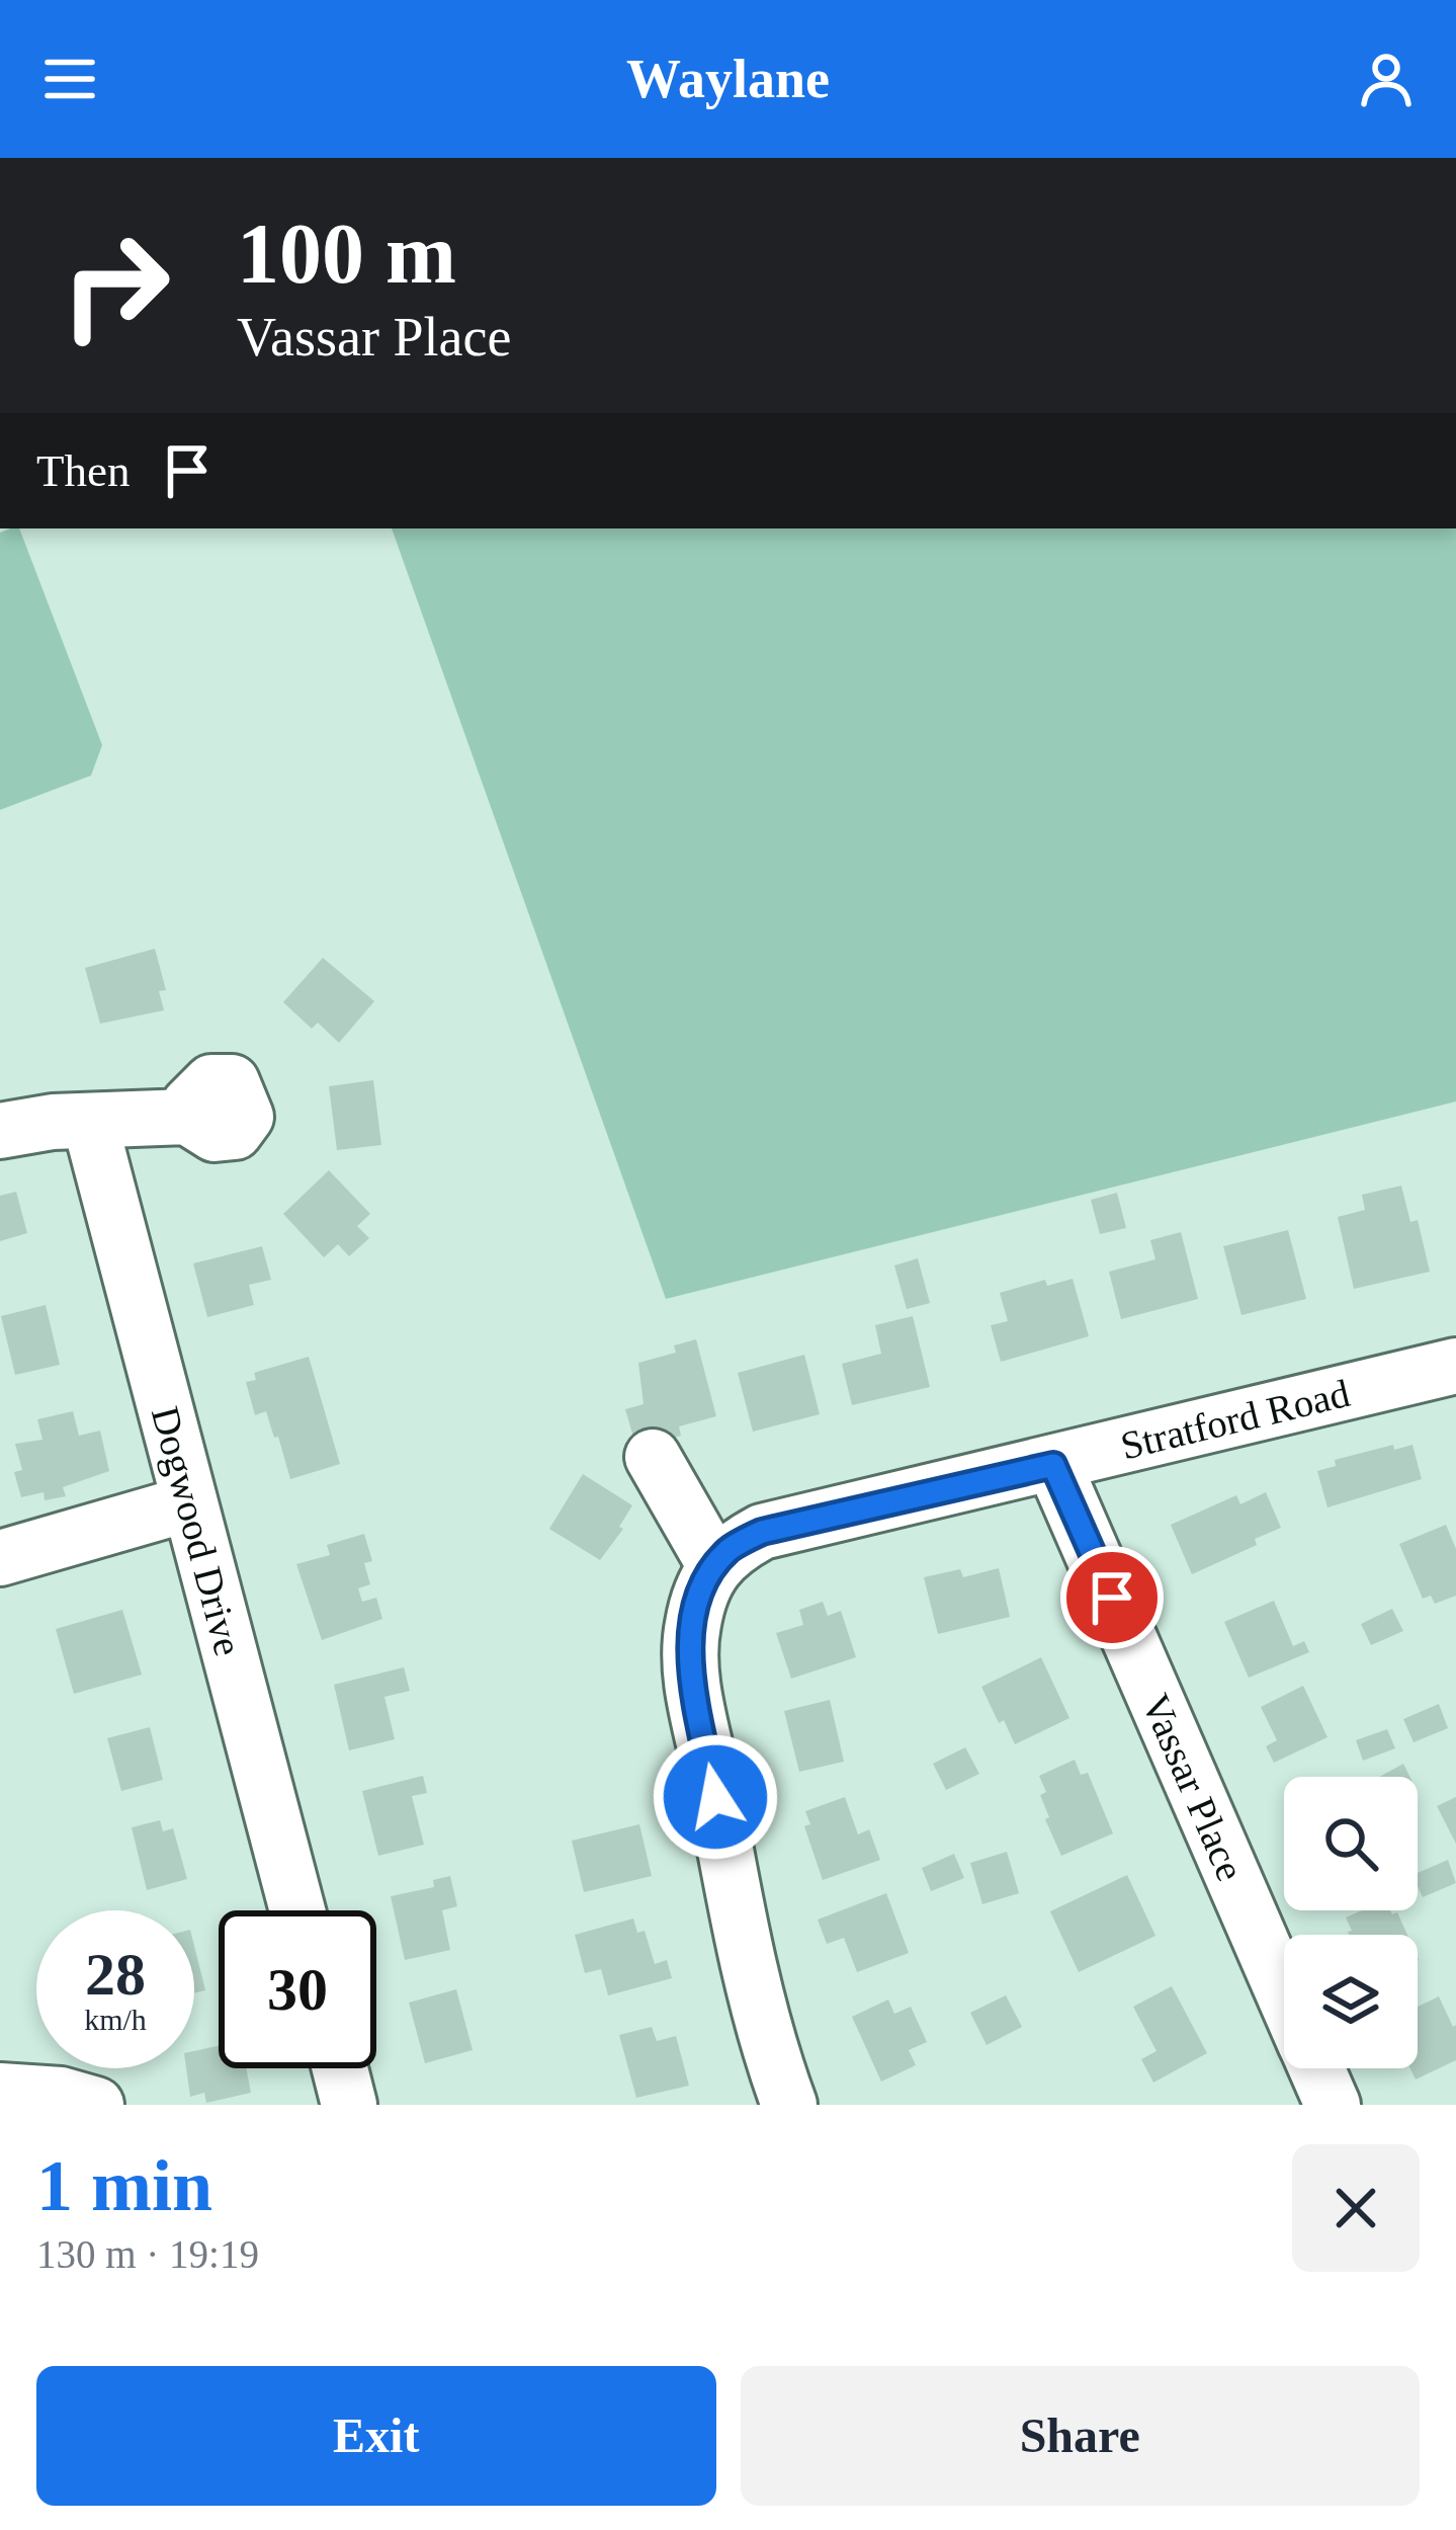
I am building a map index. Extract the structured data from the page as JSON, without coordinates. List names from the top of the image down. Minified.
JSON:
{"streets":{"street":["Stratford Road","Dogwood Drive","Vassar Place"]},"crossings":[["Stratford Road","Vassar Place"]],"page":{"header":"Waylane","turn":["100 m","Vassar Place"],"then":"Then","speed":"28 km/h","limit":"30","heading":["1 min","130 m · 19:19"],"buttons":["Exit","Share"]}}
